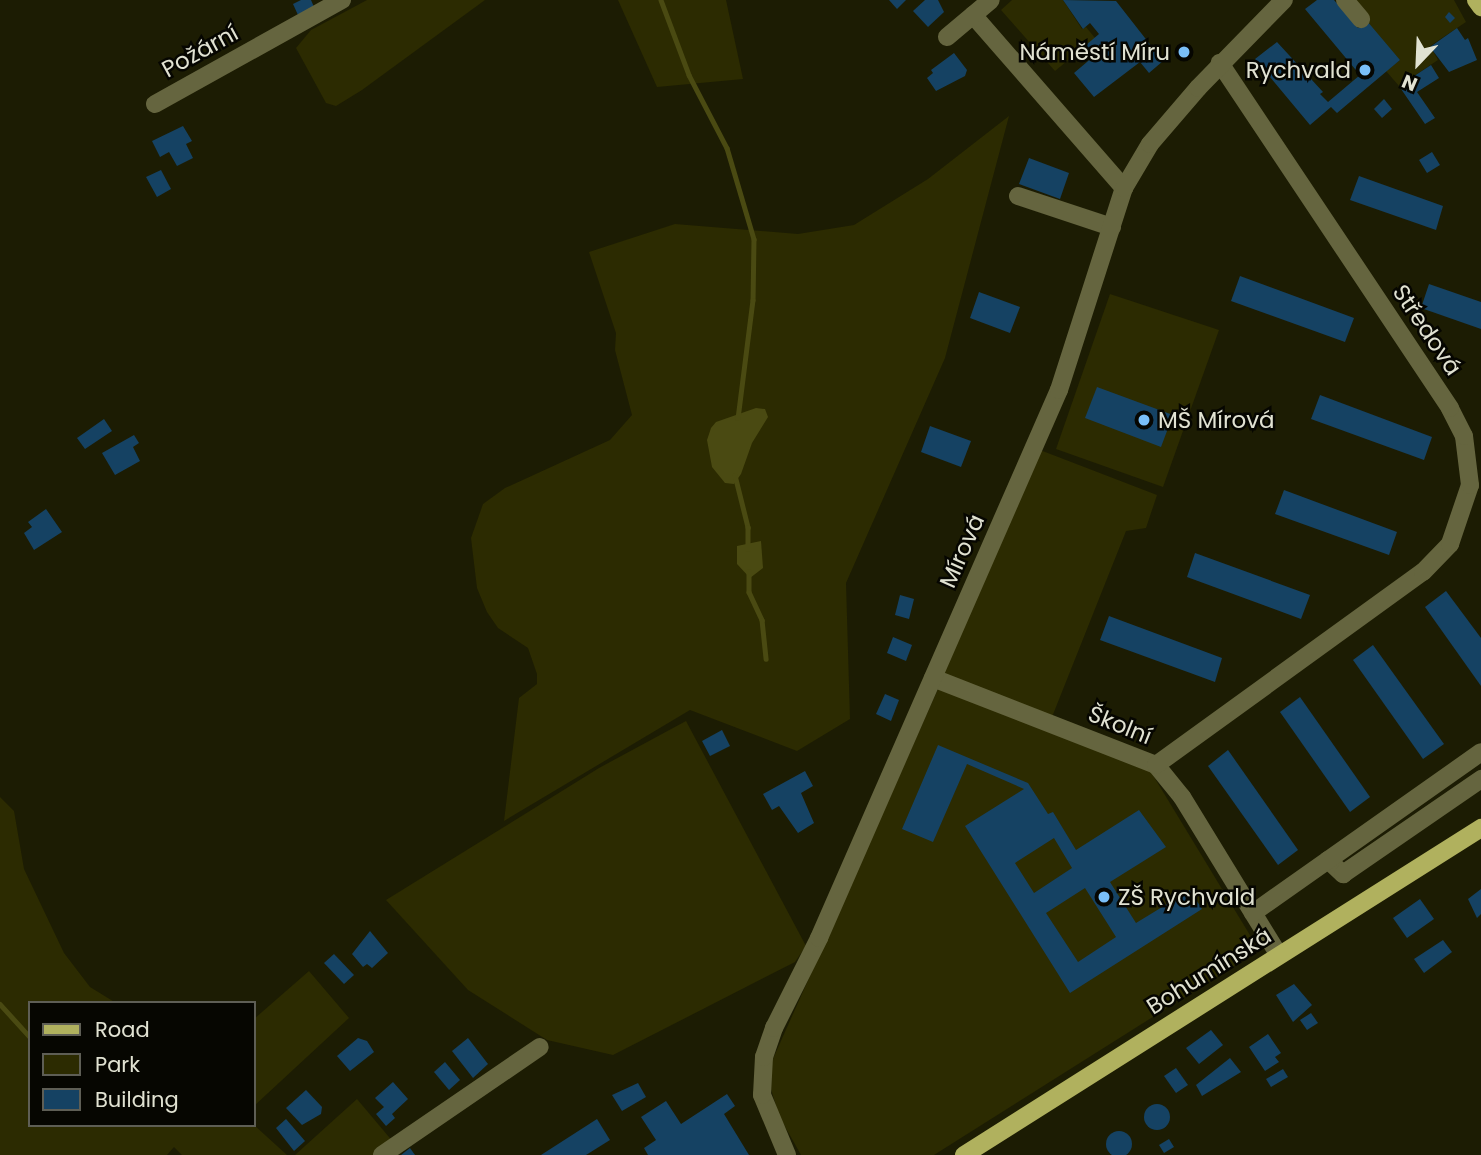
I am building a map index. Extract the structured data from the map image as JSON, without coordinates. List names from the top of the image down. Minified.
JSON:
{"streets":{"main road":["Bohumínská"],"street":["Požární","Středová","Mírová","Školní"]},"crossings":[["Středová","Mírová"],["Středová","Školní"],["Mírová","Školní"],["Školní","Bohumínská"]],"places":["Náměstí Míru","Rychvald","MŠ Mírová","ZŠ Rychvald"],"legend":["Road","Park","Building"],"north":"bottom left"}
